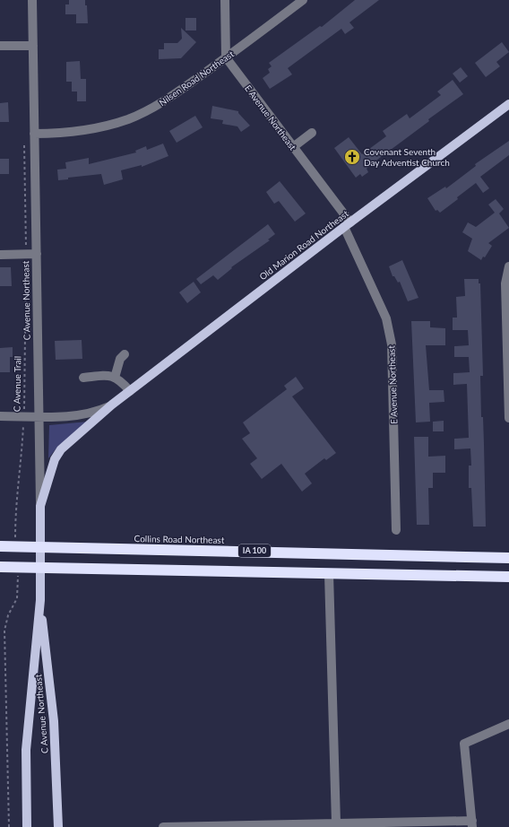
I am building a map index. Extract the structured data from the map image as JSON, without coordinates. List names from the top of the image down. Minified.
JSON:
{"streets":{"highway":["Collins Road Northeast","IA 100"],"main road":["Old Marion Road Northeast","C Avenue Northeast"],"street":["Nilsen Road Northeast","E Avenue Northeast"],"path":["C Avenue Trail"]},"crossings":[["Nilsen Road Northeast","E Avenue Northeast"],["Nilsen Road Northeast","C Avenue Northeast"],["E Avenue Northeast","Old Marion Road Northeast"],["Old Marion Road Northeast","C Avenue Northeast"],["Old Marion Road Northeast","C Avenue Trail"],["C Avenue Northeast","Collins Road Northeast"]],"places":{"church":["Covenant Seventh Day Adventist Church"]}}
